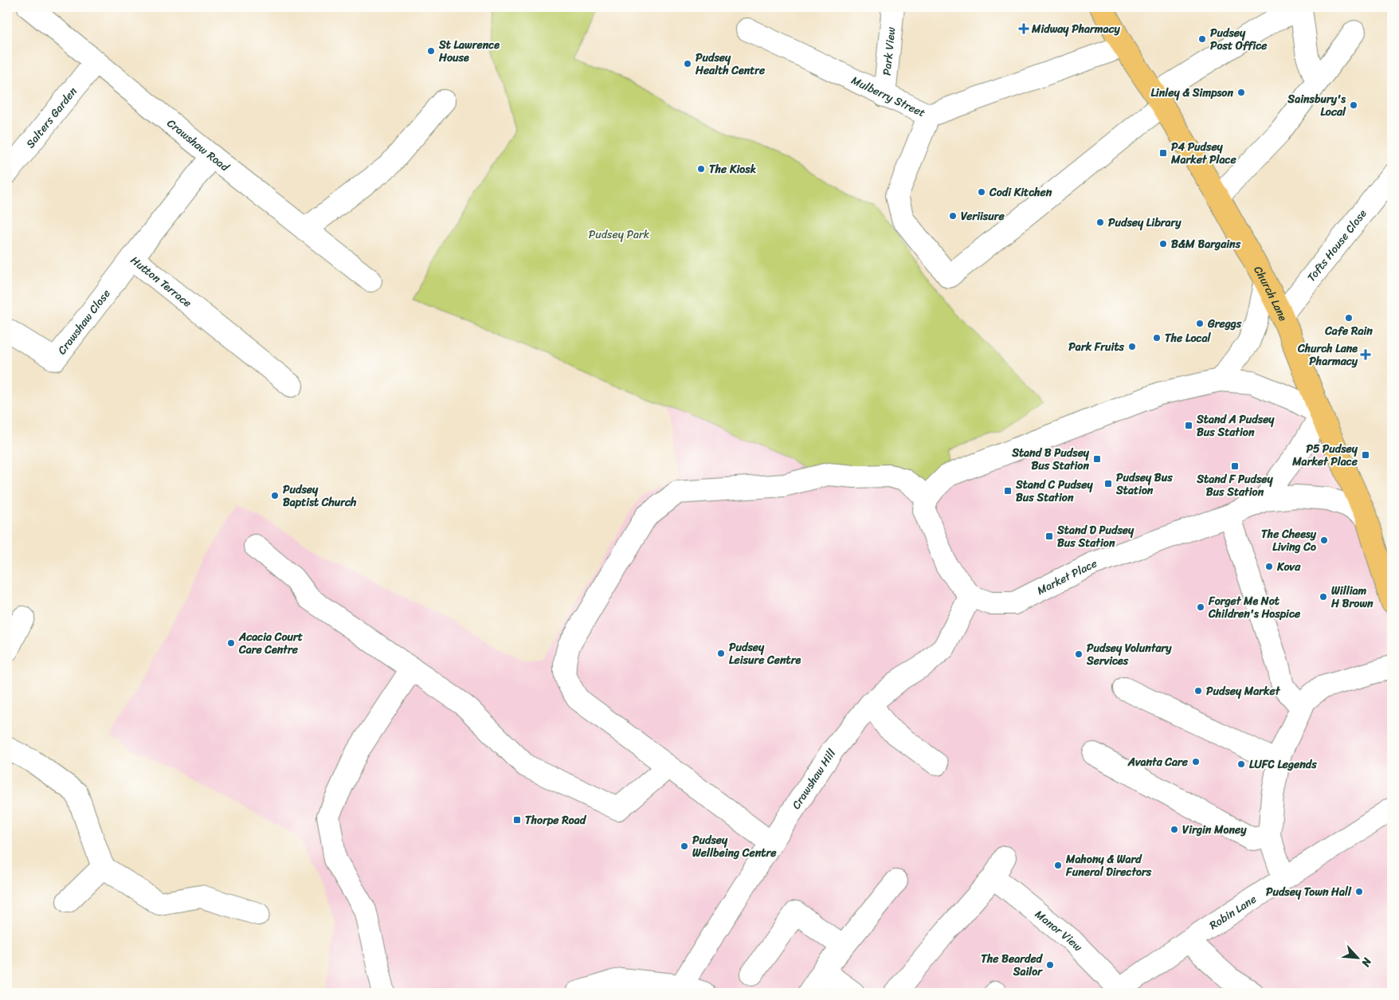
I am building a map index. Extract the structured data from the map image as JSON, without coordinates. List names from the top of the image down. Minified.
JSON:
{"streets":{"main road":["Church Lane"],"street":["Park View","Mulberry Street","Salters Garden","Crawshaw Road","Tofts House Close","Hutton Terrace","Crawshaw Close","Market Place","Crawshaw Hill","Robin Lane","Manor View"]},"crossings":[["Park View","Mulberry Street"],["Mulberry Street","Church Lane"],["Salters Garden","Crawshaw Road"],["Crawshaw Road","Hutton Terrace"],["Tofts House Close","Church Lane"],["Hutton Terrace","Crawshaw Close"],["Church Lane","Market Place"],["Market Place","Crawshaw Hill"],["Robin Lane","Manor View"]],"parks":["Pudsey Park"],"places":{"health":["Midway Pharmacy","Church Lane Pharmacy"],"other":["Pudsey Post Office","St Lawrence House","Pudsey Health Centre","Linley & Simpson","Sainsbury's Local","The Kiosk","Codi Kitchen","Veriisure","Pudsey Library","B&M Bargains","Cafe Rain","Greggs","The Local","Park Fruits","Pudsey Baptist Church","The Cheesy Living Co","Kova","William H Brown","Forget Me Not Children's Hospice","Acacia Court Care Centre","Pudsey Leisure Centre","Pudsey Voluntary Services","Pudsey Market","Avanta Care","LUFC Legends","Virgin Money","Pudsey Wellbeing Centre","Mahony & Ward Funeral Directors","Pudsey Town Hall","The Bearded Sailor"],"transit":["P4 Pudsey Market Place","Stand A Pudsey Bus Station","P5 Pudsey Market Place","Stand B Pudsey Bus Station","Stand F Pudsey Bus Station","Pudsey Bus Station","Stand C Pudsey Bus Station","Stand D Pudsey Bus Station","Thorpe Road"]},"north":"bottom right"}
